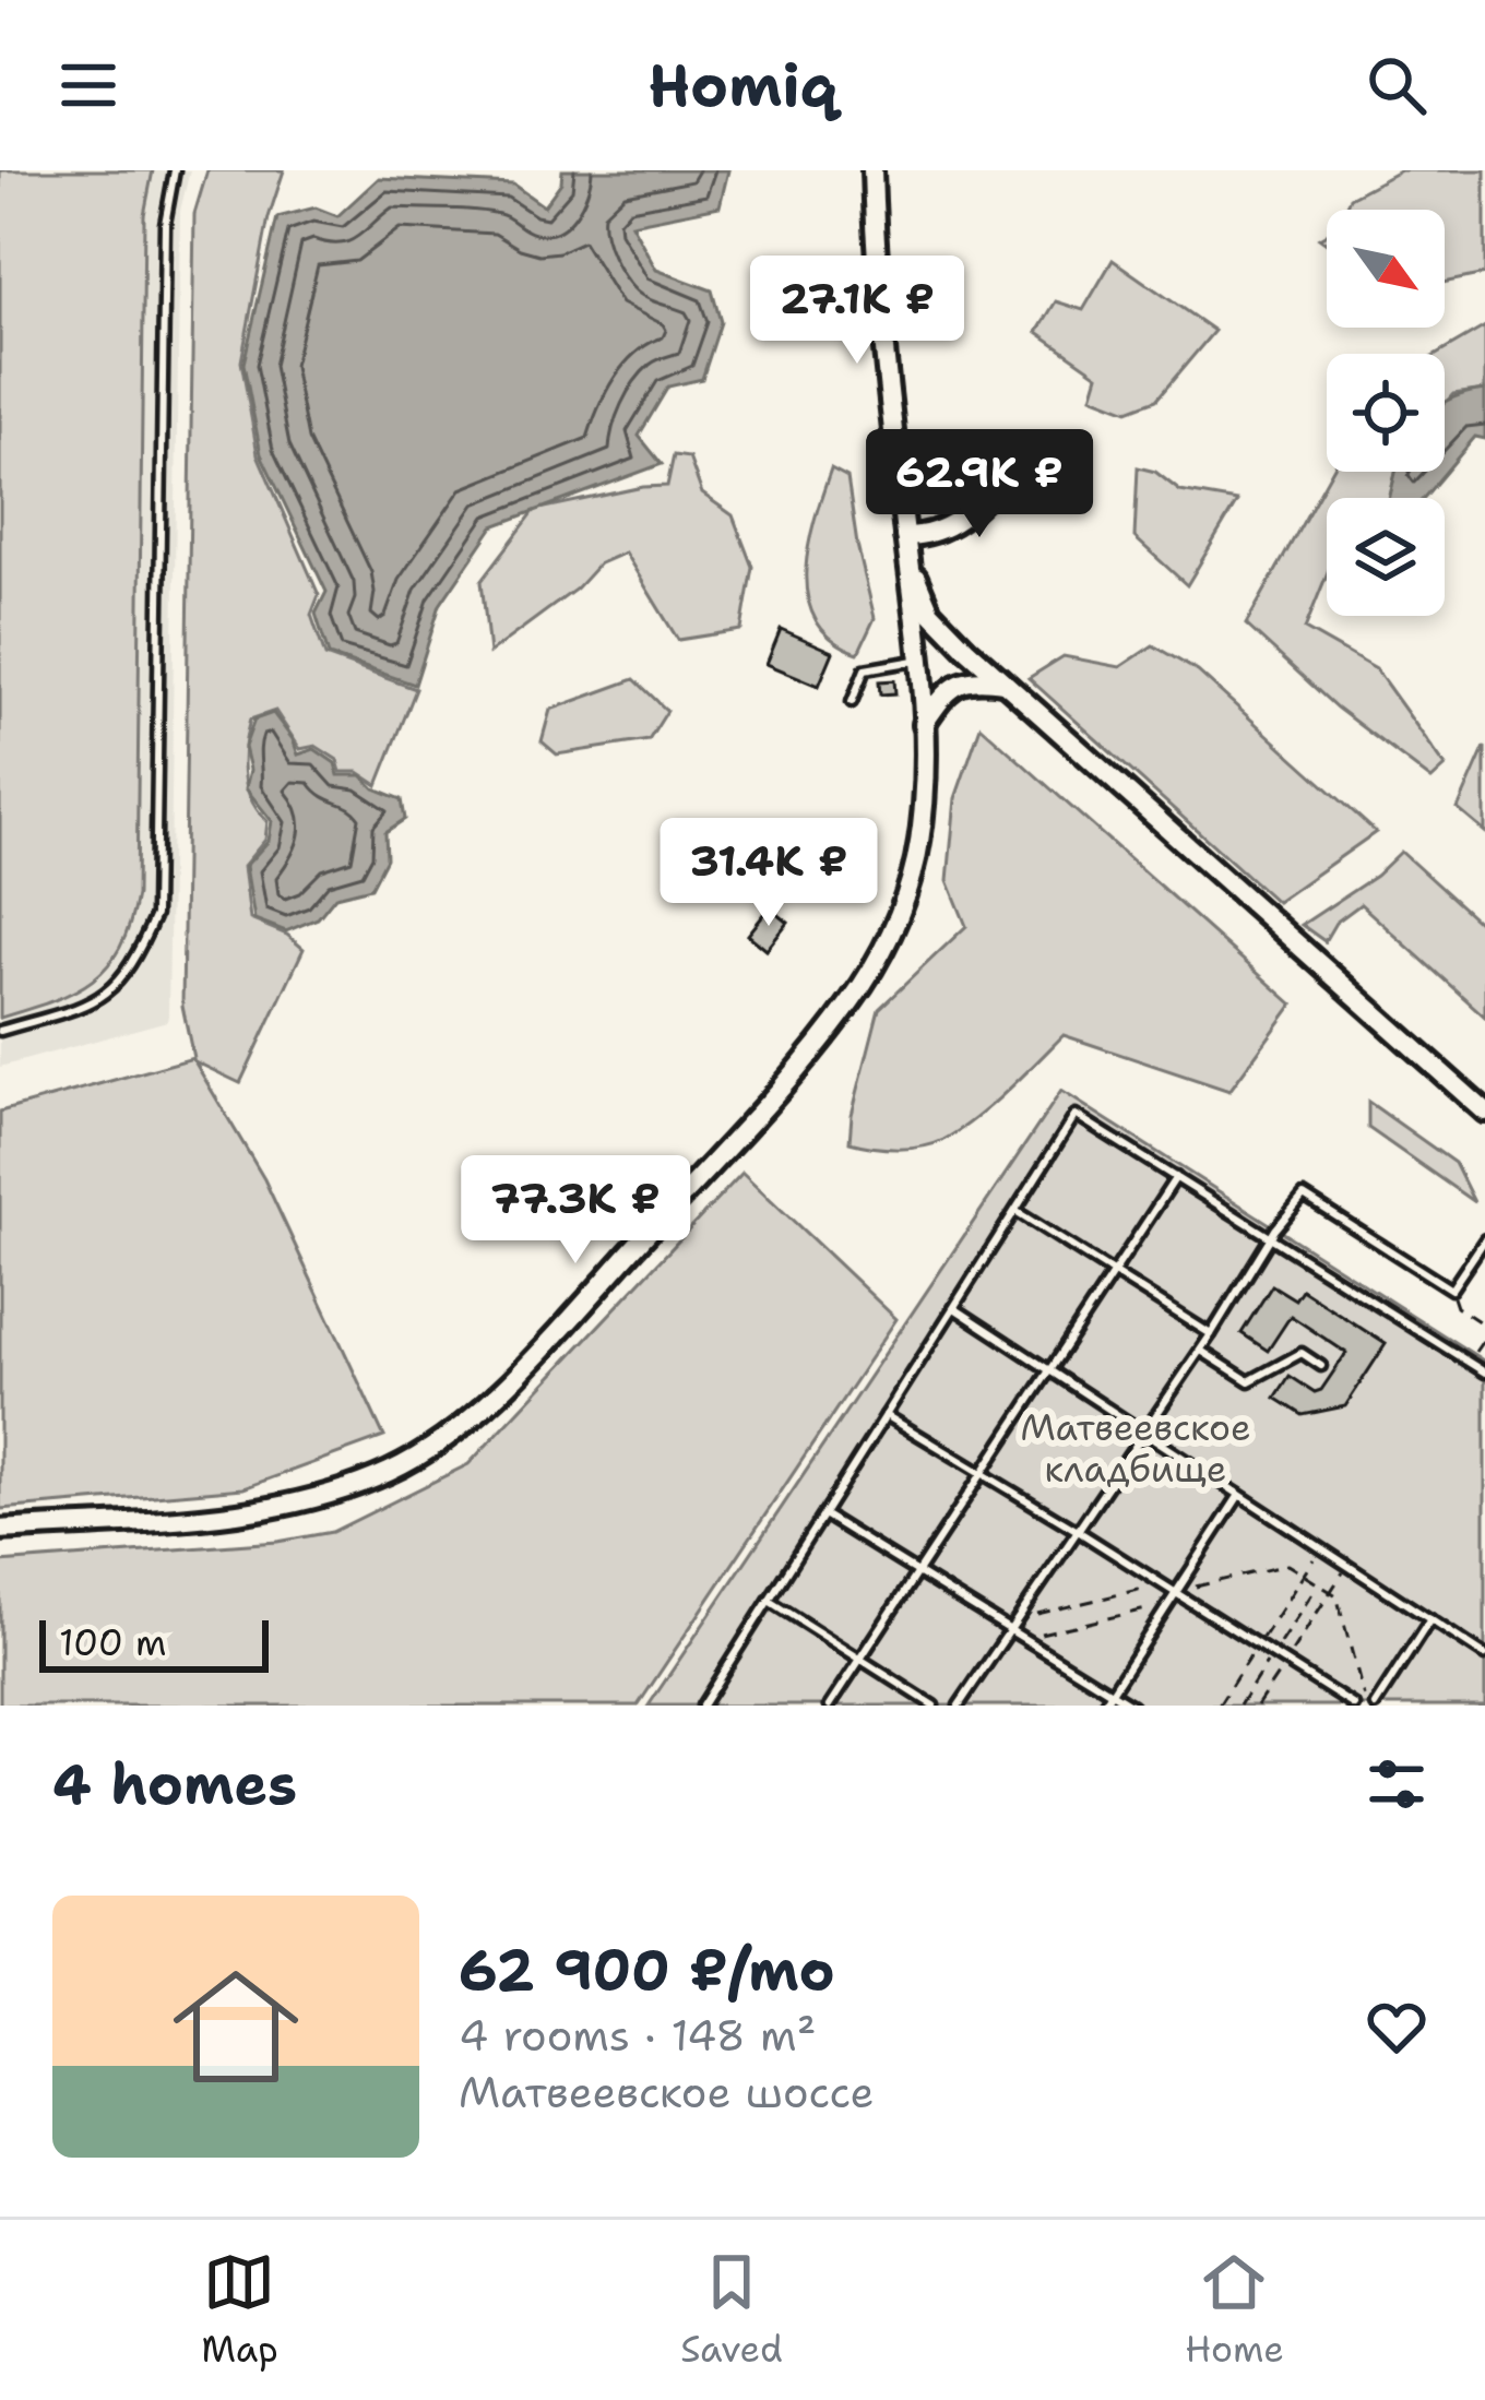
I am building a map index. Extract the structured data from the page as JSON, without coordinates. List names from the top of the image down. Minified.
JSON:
{"parks":["Матвеевское кладбище"],"scale_bar":"100 m","north":"bottom right","page":{"header":"Homiq","price":["27.1K ₽","62.9K ₽","31.4K ₽","77.3K ₽"],"scale":"100 m","heading":"4 homes","list":[{"name":"62 900 ₽/mo","note":"4 rooms · 148 m² · Матвеевское шоссе"}],"tabs":["Map","Saved","Home"]}}
